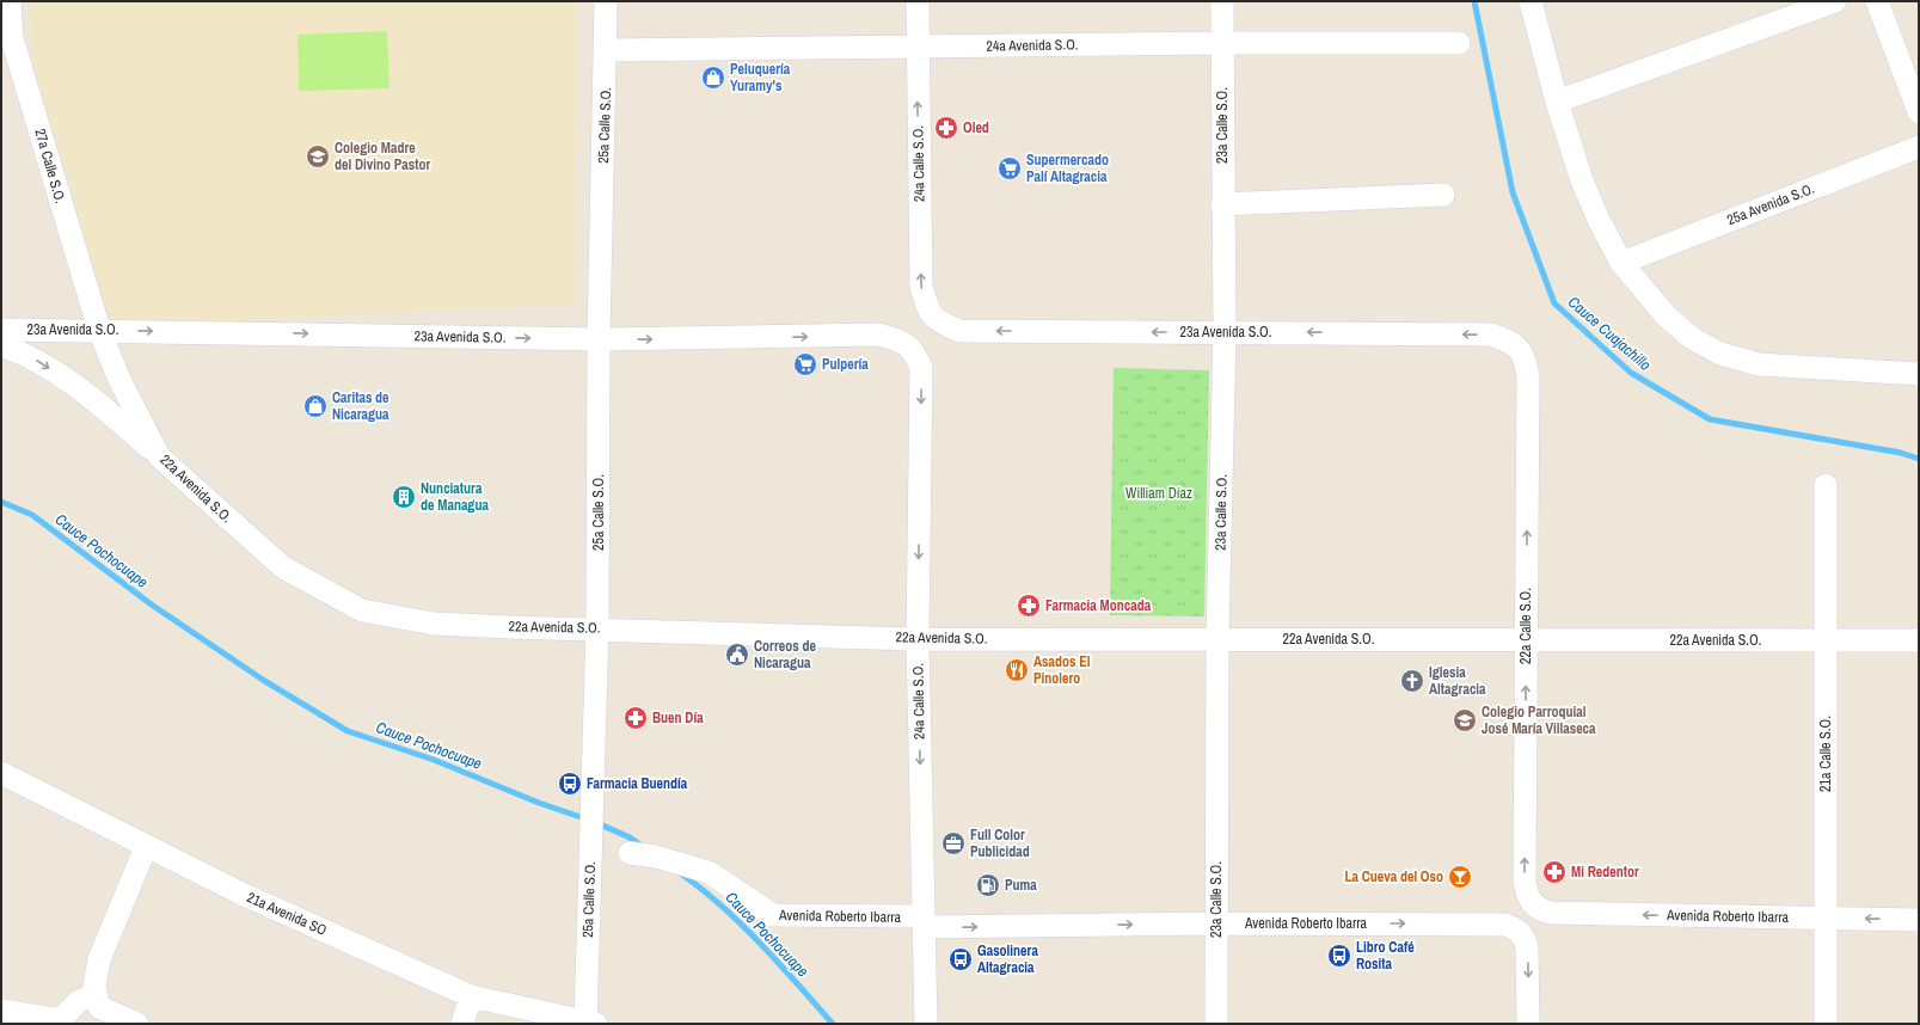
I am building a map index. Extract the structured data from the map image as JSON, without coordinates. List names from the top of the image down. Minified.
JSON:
{"streets":{"street":["24a Avenida S.O.","25a Calle S.O.","23a Calle S.O.","24a Calle S.O.","27a Calle S.O.","25a Avenida S.O.","23a Avenida S.O.","22a Avenida S.O.","22a Calle S.O.","21a Calle S.O.","21a Avenida SO","Avenida Roberto Ibarra"]},"crossings":[["24a Avenida S.O.","25a Calle S.O."],["24a Avenida S.O.","23a Calle S.O."],["24a Avenida S.O.","24a Calle S.O."],["25a Calle S.O.","23a Avenida S.O."],["25a Calle S.O.","22a Avenida S.O."],["25a Calle S.O.","21a Avenida SO"],["23a Calle S.O.","23a Avenida S.O."],["23a Calle S.O.","22a Avenida S.O."],["23a Calle S.O.","Avenida Roberto Ibarra"],["24a Calle S.O.","23a Avenida S.O."],["24a Calle S.O.","22a Avenida S.O."],["24a Calle S.O.","Avenida Roberto Ibarra"],["27a Calle S.O.","23a Avenida S.O."],["27a Calle S.O.","22a Avenida S.O."],["23a Avenida S.O.","22a Avenida S.O."],["23a Avenida S.O.","22a Calle S.O."],["22a Avenida S.O.","22a Calle S.O."],["22a Avenida S.O.","21a Calle S.O."],["22a Calle S.O.","Avenida Roberto Ibarra"],["21a Calle S.O.","Avenida Roberto Ibarra"]],"one_way":["22a Calle S.O."],"water":["Cauce Cuajachillo","Cauce Pochocuape"],"parks":["William Díaz"],"places":{"shop":["Peluquería Yuramy's","Caritas de Nicaragua"],"pharmacy":["Oled","Farmacia Moncada","Buen Día","Mi Redentor"],"school or university":["Colegio Madre del Divino Pastor","Colegio Parroquial José María Villaseca"],"supermarket":["Supermercado Palí Altagracia","Pulpería"],"building":["Nunciatura de Managua"],"public building":["Correos de Nicaragua"],"restaurant":["Asados El Pinolero"],"church":["Iglesia Altagracia"],"bus stop":["Farmacia Buendía","Libro Café Rosita","Gasolinera Altagracia"],"office":["Full Color Publicidad"],"bar":["La Cueva del Oso"],"fuel station":["Puma"]}}
